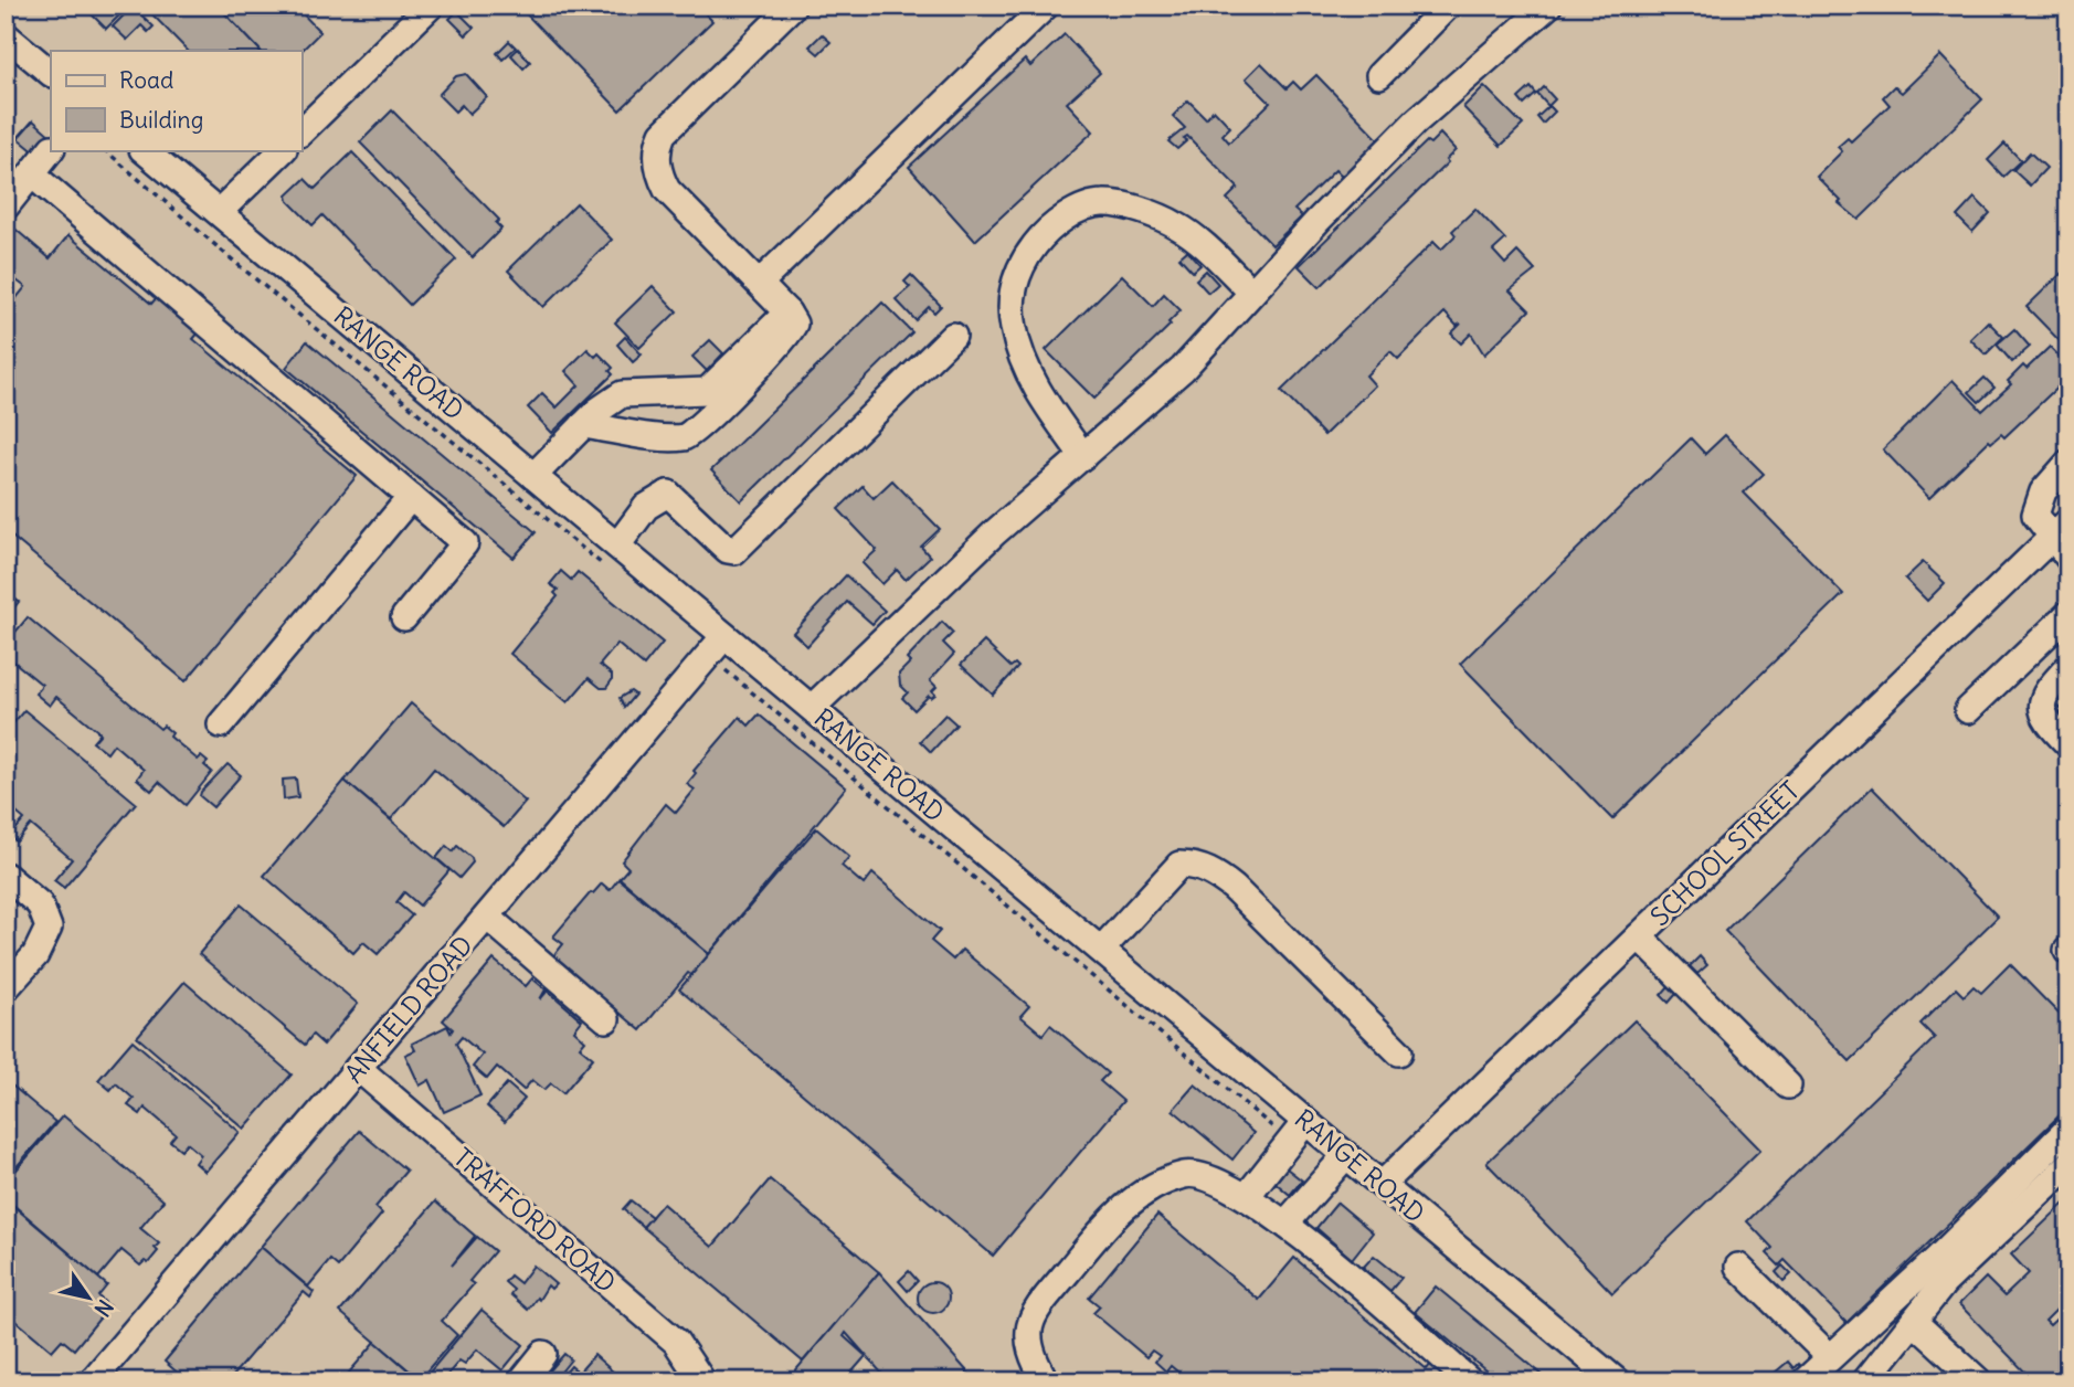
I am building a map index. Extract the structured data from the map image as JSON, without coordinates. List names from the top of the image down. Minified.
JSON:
{"streets":{"street":["RANGE ROAD","SCHOOL STREET","ANFIELD ROAD","TRAFFORD ROAD"]},"crossings":[["RANGE ROAD","SCHOOL STREET"],["RANGE ROAD","ANFIELD ROAD"],["ANFIELD ROAD","TRAFFORD ROAD"]],"legend":["Road","Building"],"north":"bottom right"}
